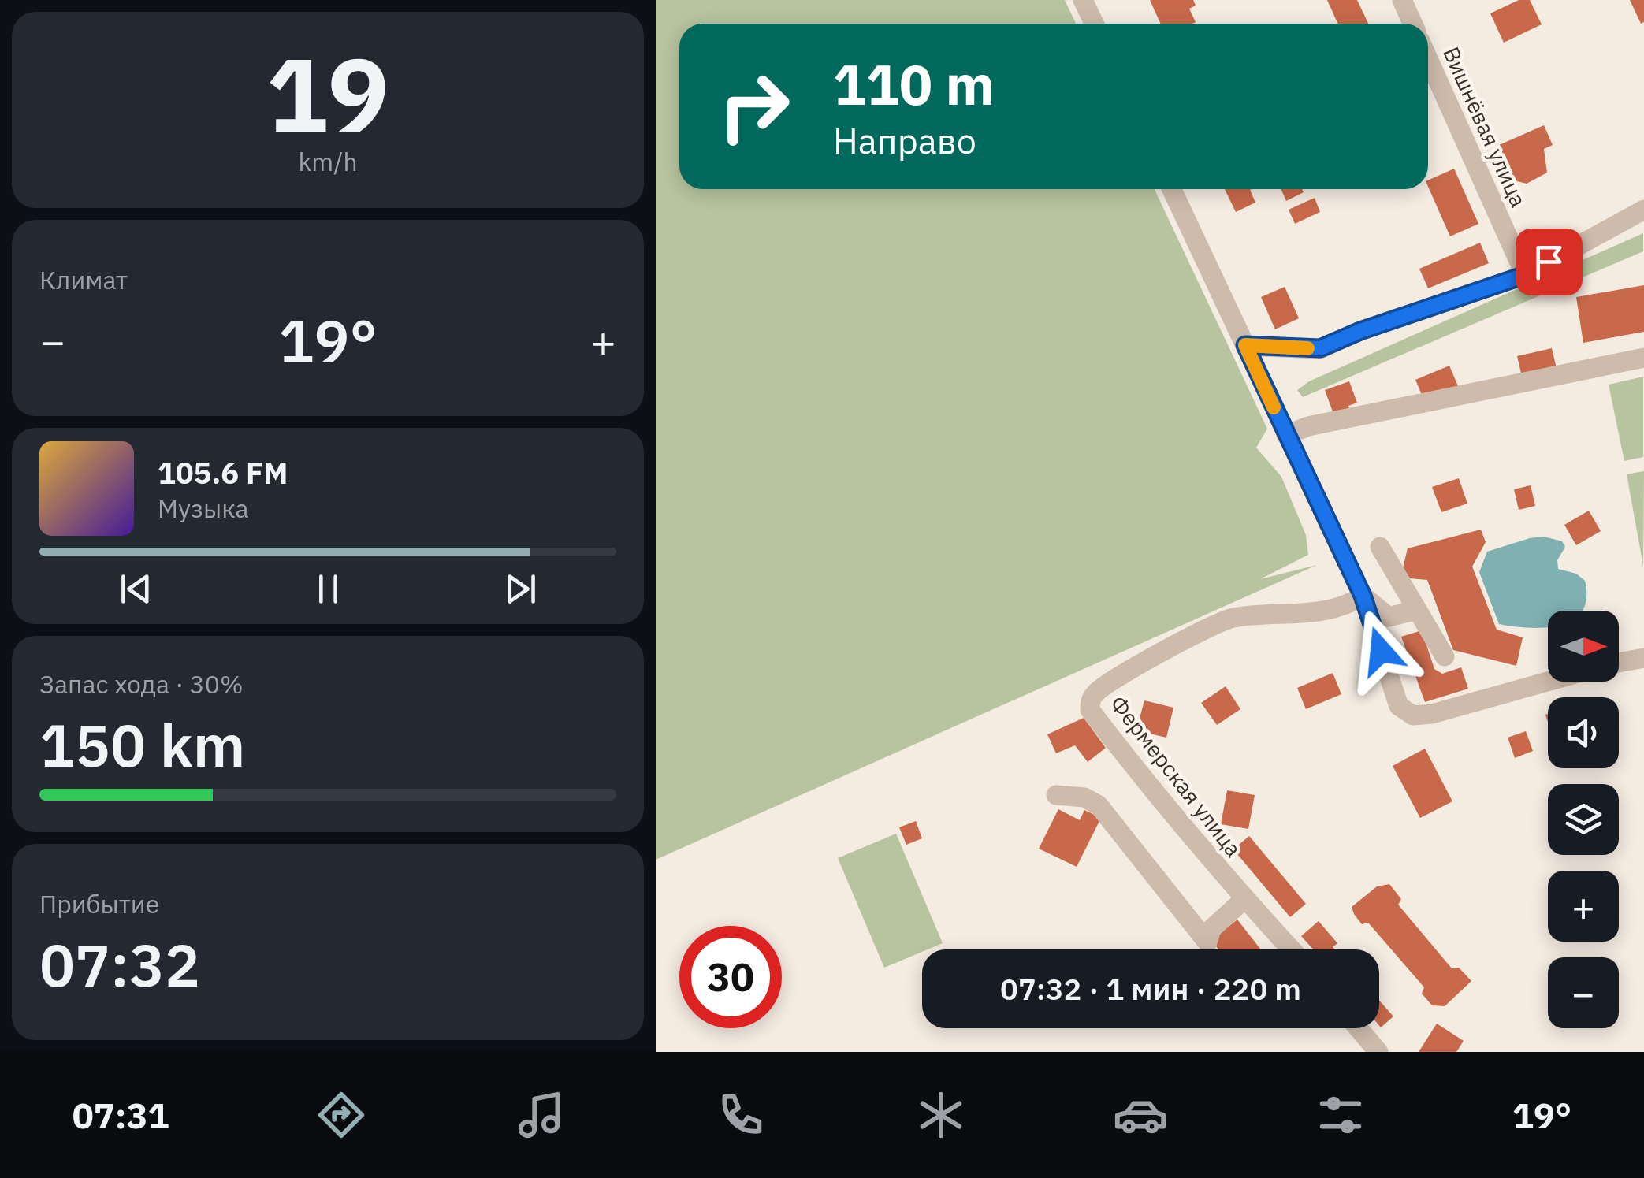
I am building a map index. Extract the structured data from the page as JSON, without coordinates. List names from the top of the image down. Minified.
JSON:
{"streets":{"street":["Вишнёвая улица","Фермерская улица"]},"north":"right","page":{"tile":[["19","km/h"],"Климат",["Запас хода · 30%","150 km"],["Прибытие","07:32"]],"turn":["110 m","Направо"],"heat":["−","19°","+"],"song":["105.6 FM","Музыка"],"map_buttons":["+","−"],"limit":"30","trip":"07:32 · 1 мин · 220 m","tabs":["07:31","19°"]}}
